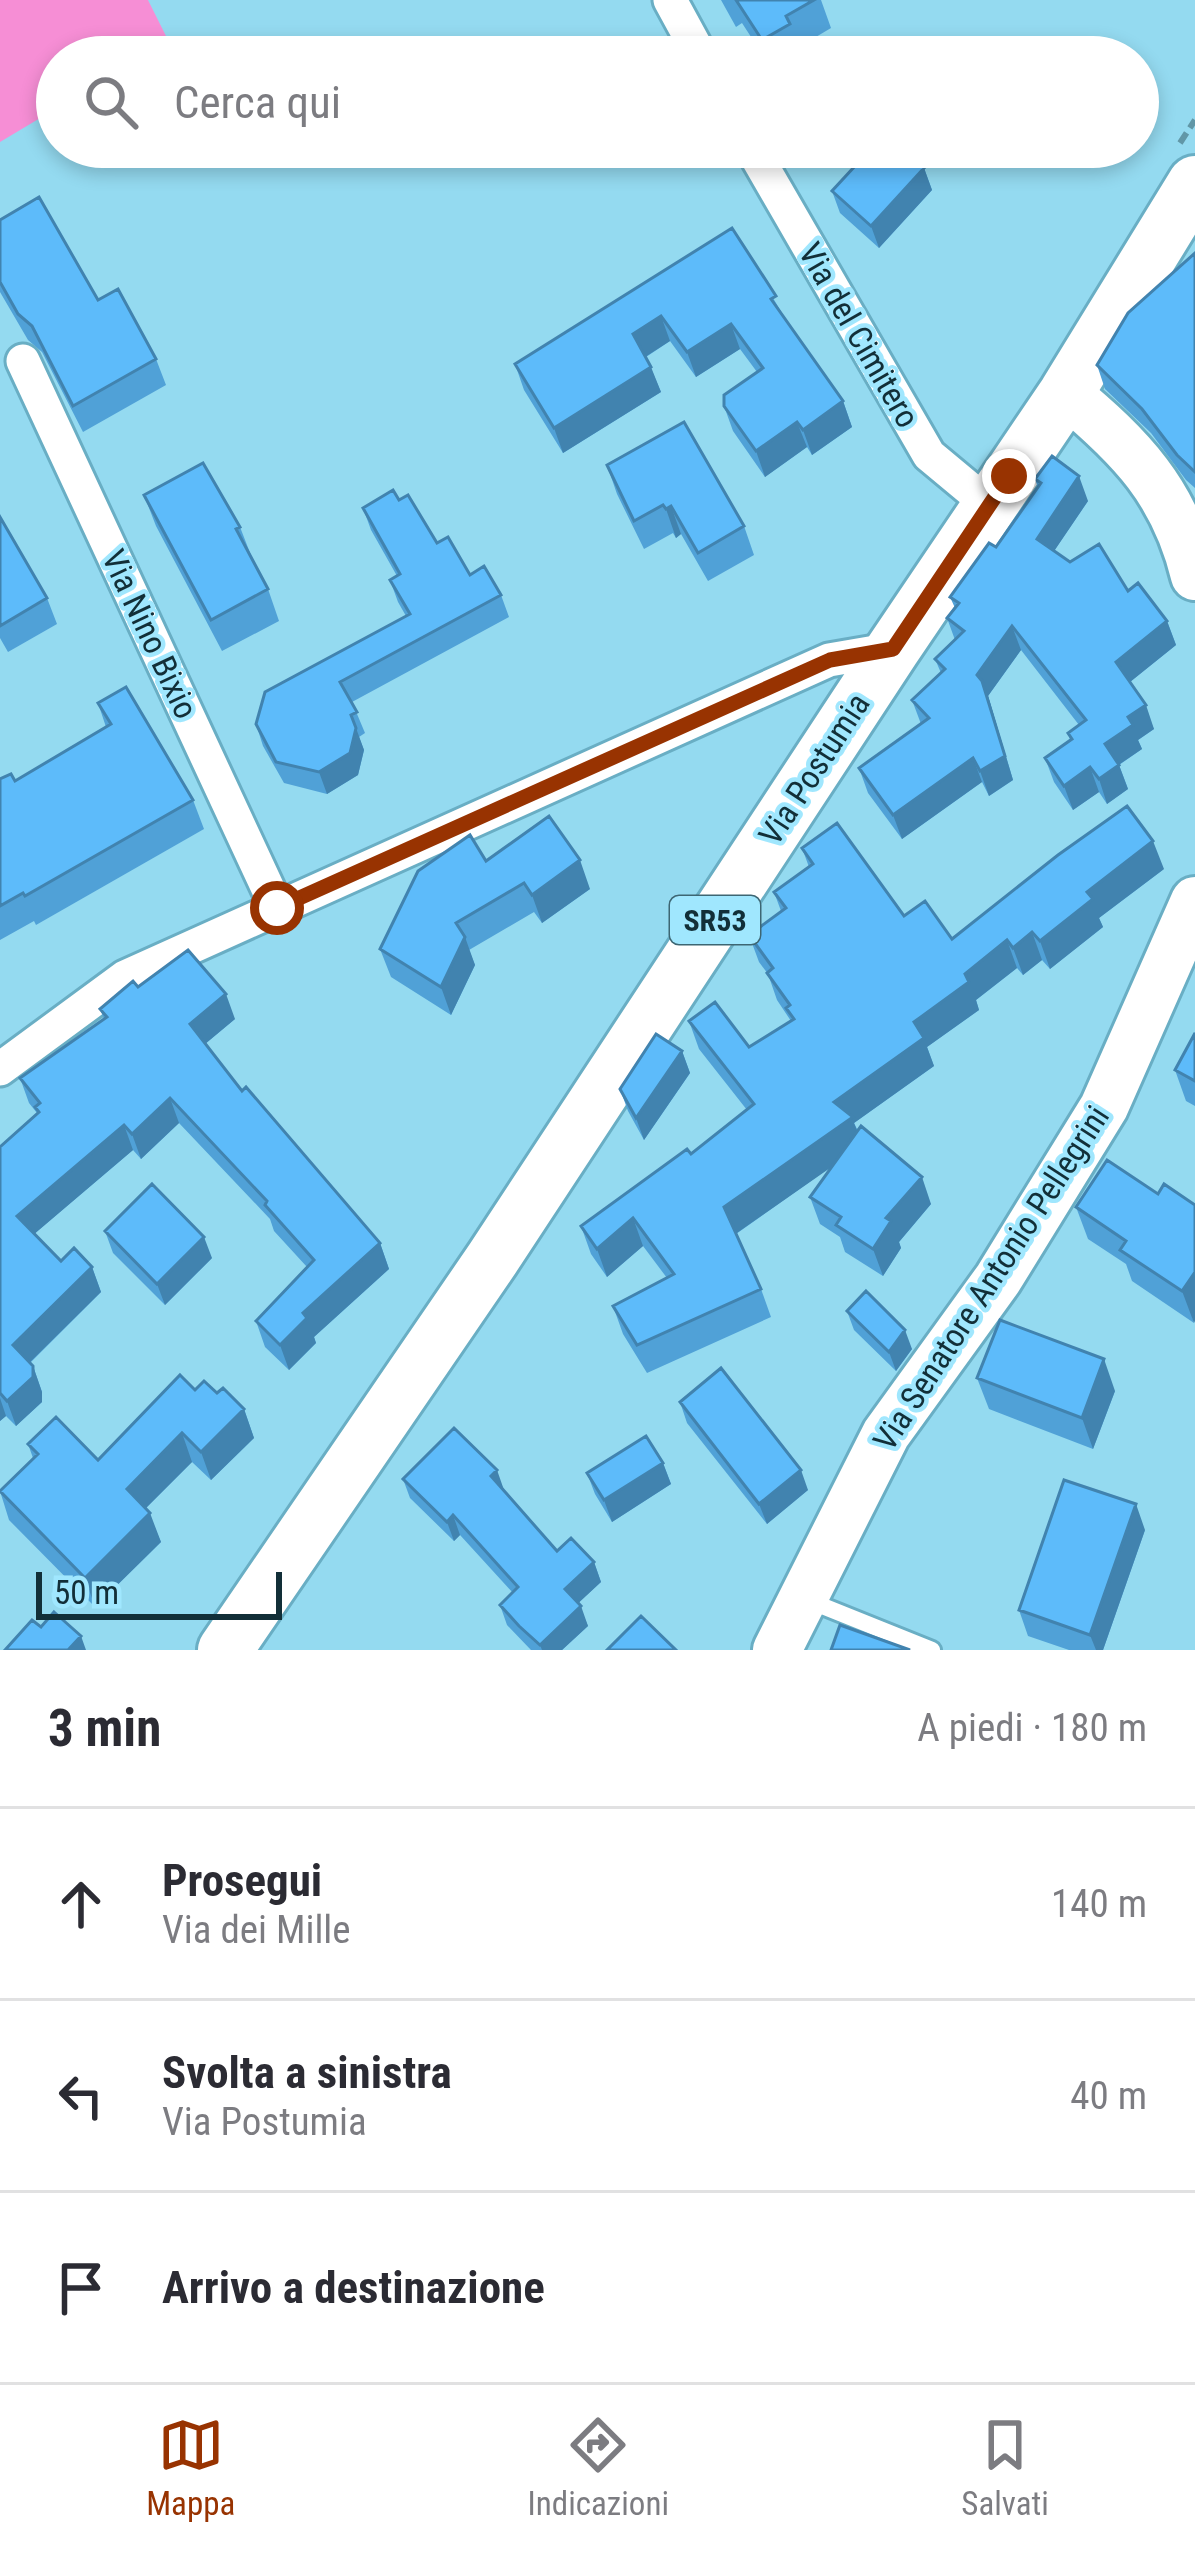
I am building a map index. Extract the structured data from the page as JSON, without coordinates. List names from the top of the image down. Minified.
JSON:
{"streets":{"main road":["Via Postumia","SR53"],"street":["Via del Cimitero","Via Nino Bixio","Via Senatore Antonio Pellegrini"]},"crossings":[["Via del Cimitero","Via Postumia"]],"scale_bar":"50 m","page":{"search":"Cerca qui","scale":"50 m","heading":["3 min","A piedi · 180 m"],"list":[["Prosegui","Via dei Mille","140 m"],["Svolta a sinistra","Via Postumia","40 m"],"Arrivo a destinazione"],"nav":["Mappa","Indicazioni","Salvati"]}}
